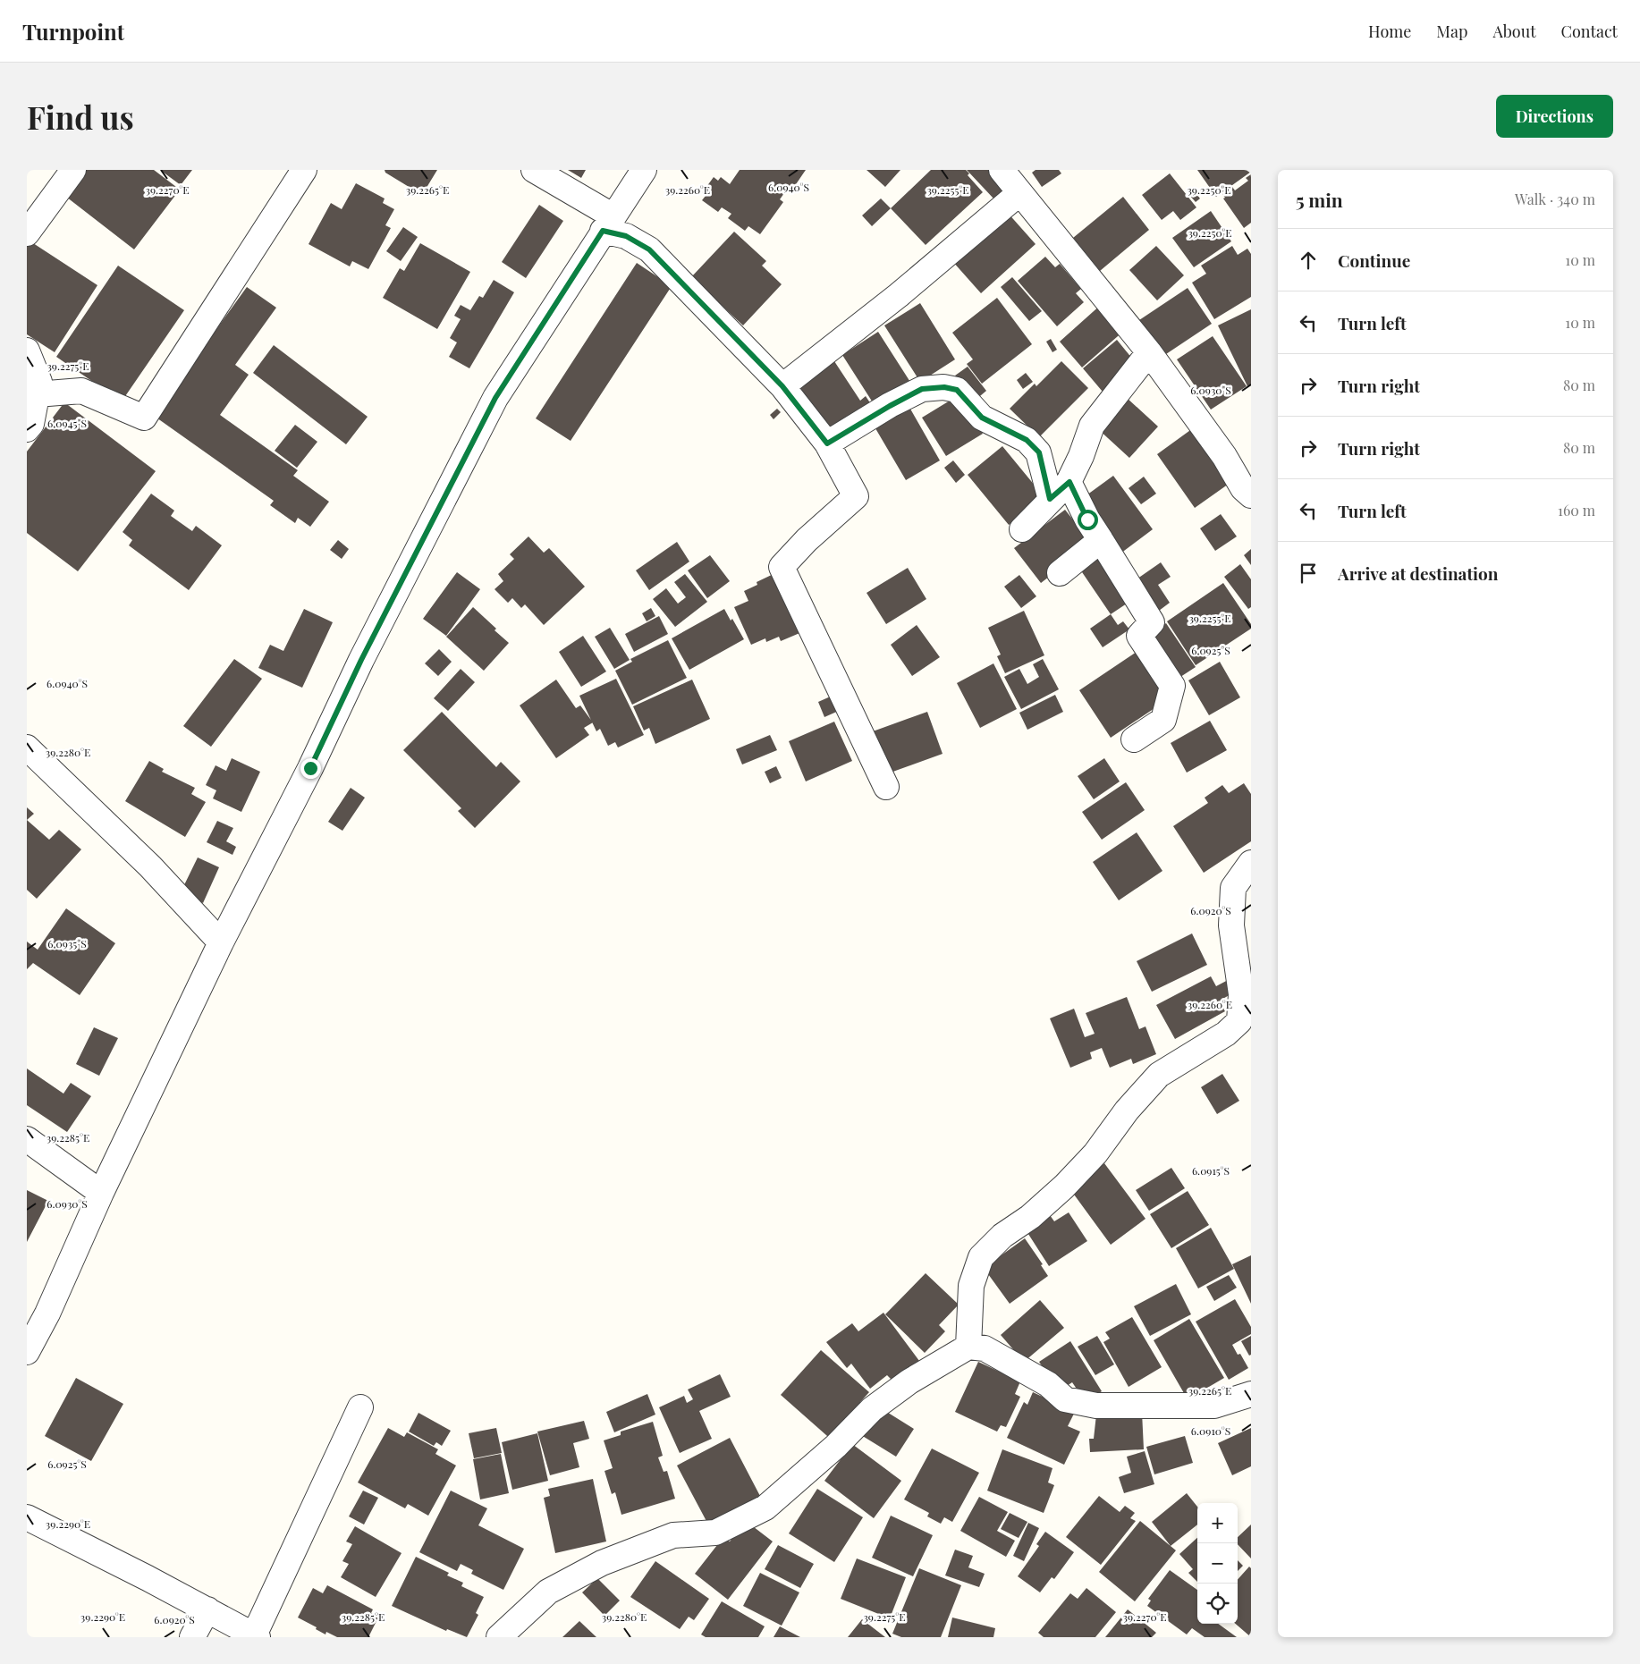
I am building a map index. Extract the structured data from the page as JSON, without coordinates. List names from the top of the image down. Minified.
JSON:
{"page":{"header":"Turnpoint","nav":["Home","Map","About","Contact"],"buttons":"Directions","title":"Find us","heading":["5 min","Walk · 340 m"],"list":[["Continue","10 m"],["Turn left","10 m"],["Turn right","80 m"],["Turn right","80 m"],["Turn left","160 m"],"Arrive at destination"],"map_buttons":["+","−"]},"coordinates":["6.0940°S","39.2250°E","39.2265°E","39.2260°E","39.2255°E","39.2270°E","39.2275°E","6.0930°S","6.0945°S","6.0925°S","39.2280°E","6.0920°S","6.0935°S","39.2285°E","6.0915°S","6.0910°S","39.2290°E"]}
